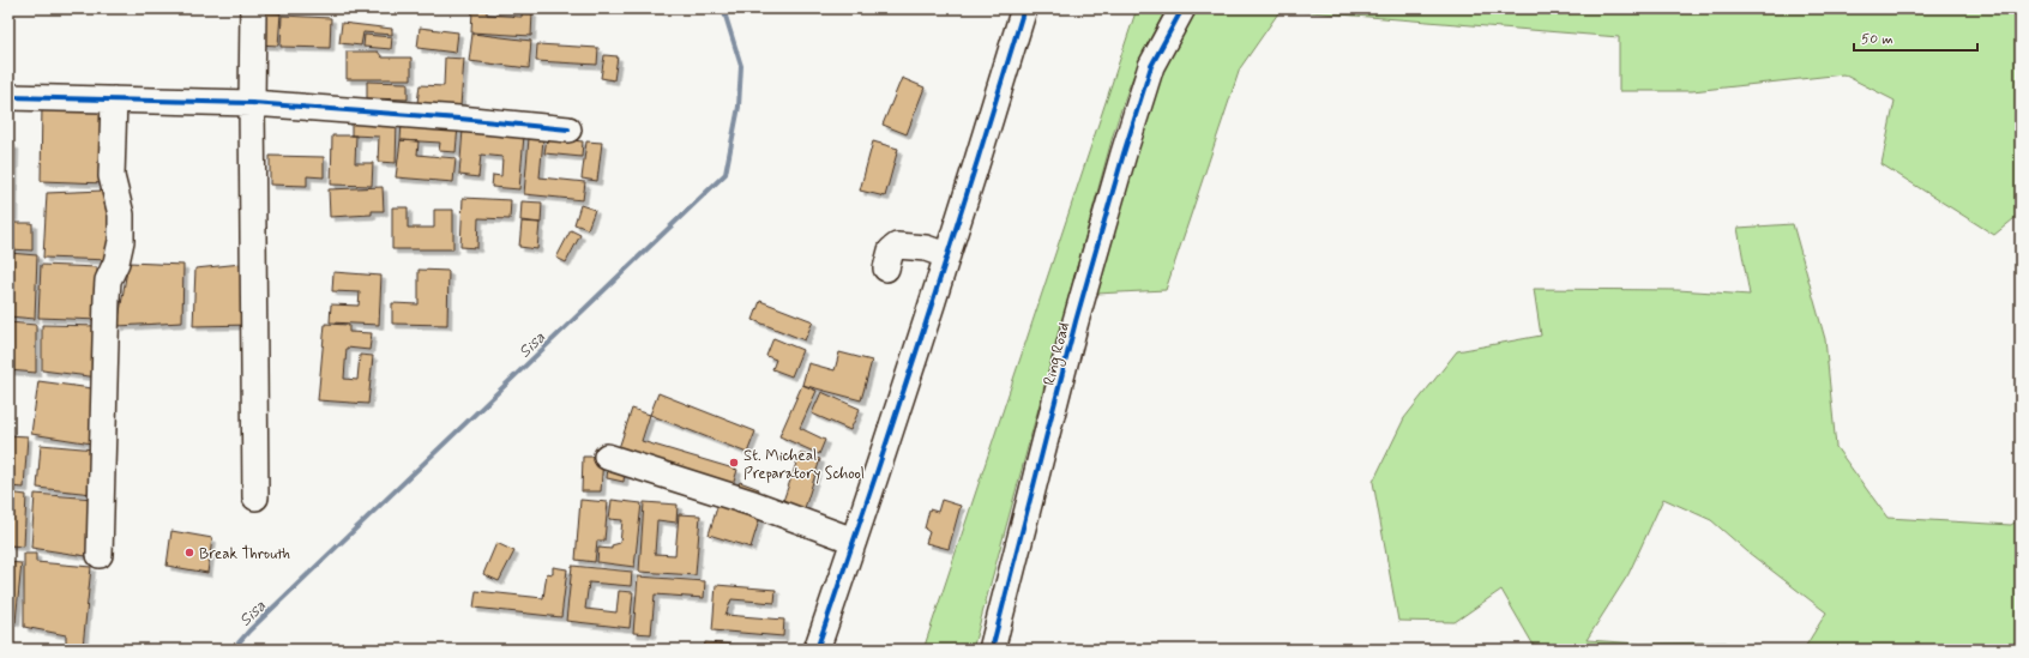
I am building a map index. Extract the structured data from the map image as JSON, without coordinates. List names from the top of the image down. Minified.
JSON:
{"streets":{"street":["Ring Road"]},"water":["Sisa"],"places":["St. Micheal Preparatory School","Break Throuth"],"scale_bar":"50 m"}
